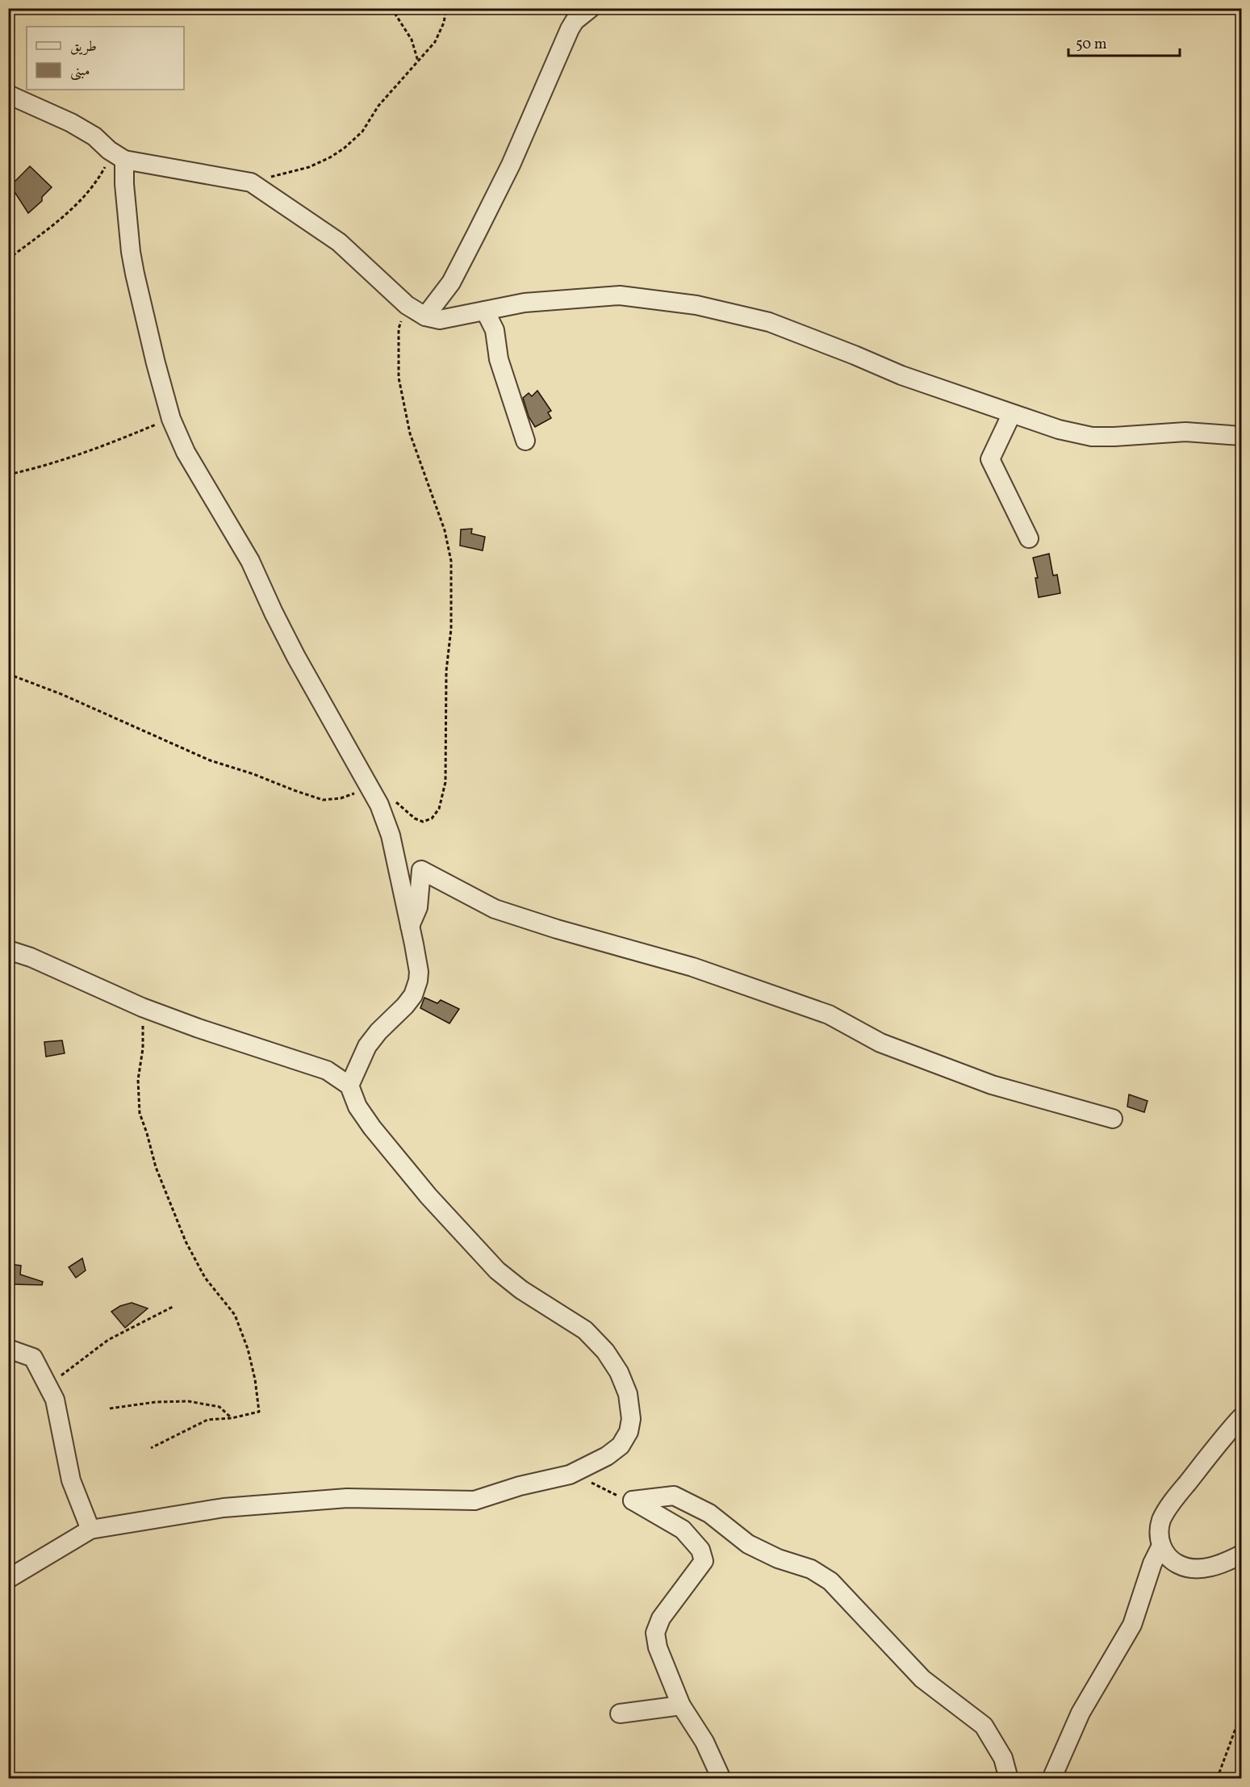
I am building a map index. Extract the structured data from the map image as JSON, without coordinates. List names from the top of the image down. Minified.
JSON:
{"legend":["طريق","مبنى"],"scale_bar":"50 m"}
